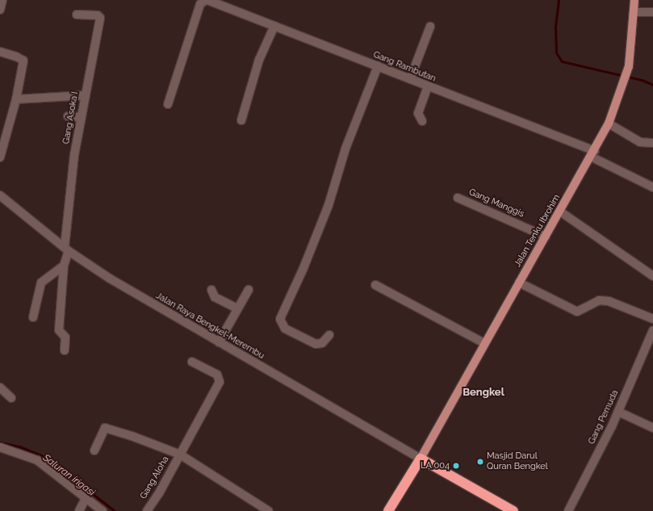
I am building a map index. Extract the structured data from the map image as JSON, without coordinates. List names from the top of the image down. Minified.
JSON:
{"streets":{"main road":["Jalan Tenku Ibrohim"],"street":["Gang Rambutan","Gang Asoka I","Gang Manggis","Jalan Raya Bengkel-Merembu","Gang Pemuda","Gang Aloha"]},"crossings":[["Gang Rambutan","Jalan Tenku Ibrohim"],["Gang Asoka I","Jalan Raya Bengkel-Merembu"],["Gang Manggis","Jalan Tenku Ibrohim"],["Jalan Tenku Ibrohim","Jalan Raya Bengkel-Merembu"]],"districts":["Bengkel"],"water":["Saluran irigasi"],"places":["Masjid Darul Quran Bengkel","LA 004"]}
